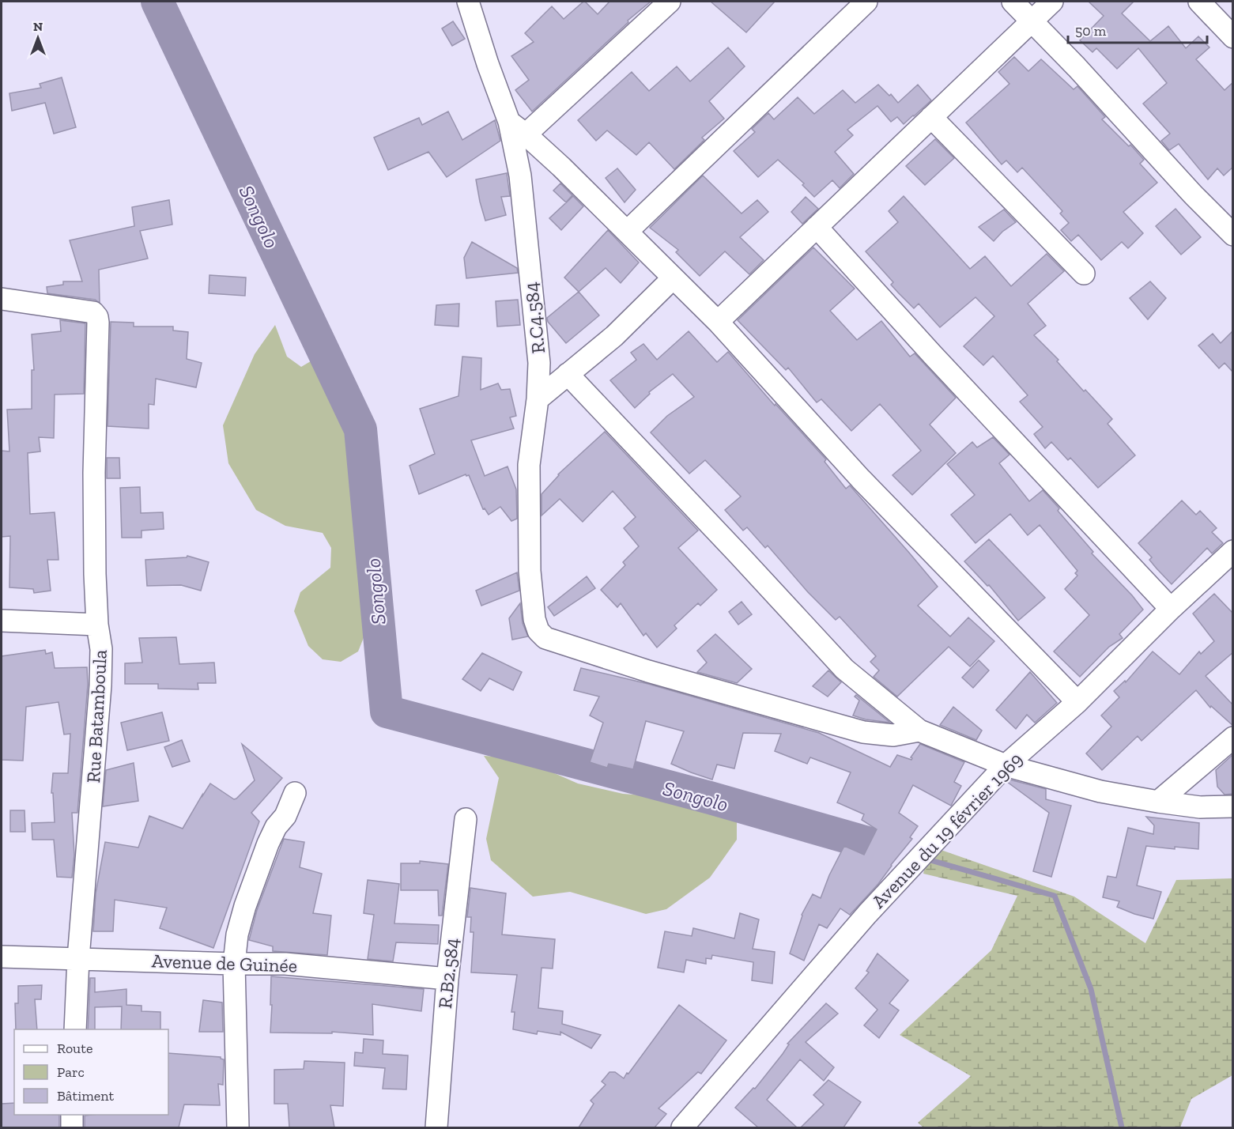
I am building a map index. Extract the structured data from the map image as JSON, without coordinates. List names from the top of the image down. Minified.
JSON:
{"streets":{"street":["R.C4.584","Rue Batamboula","Avenue du 19 février 1969","Avenue de Guinée","R.B2.584"]},"crossings":[["Rue Batamboula","Avenue de Guinée"],["Avenue de Guinée","R.B2.584"]],"water":["Songolo"],"legend":["Route","Parc","Bâtiment"],"scale_bar":"50 m","north":"top"}
